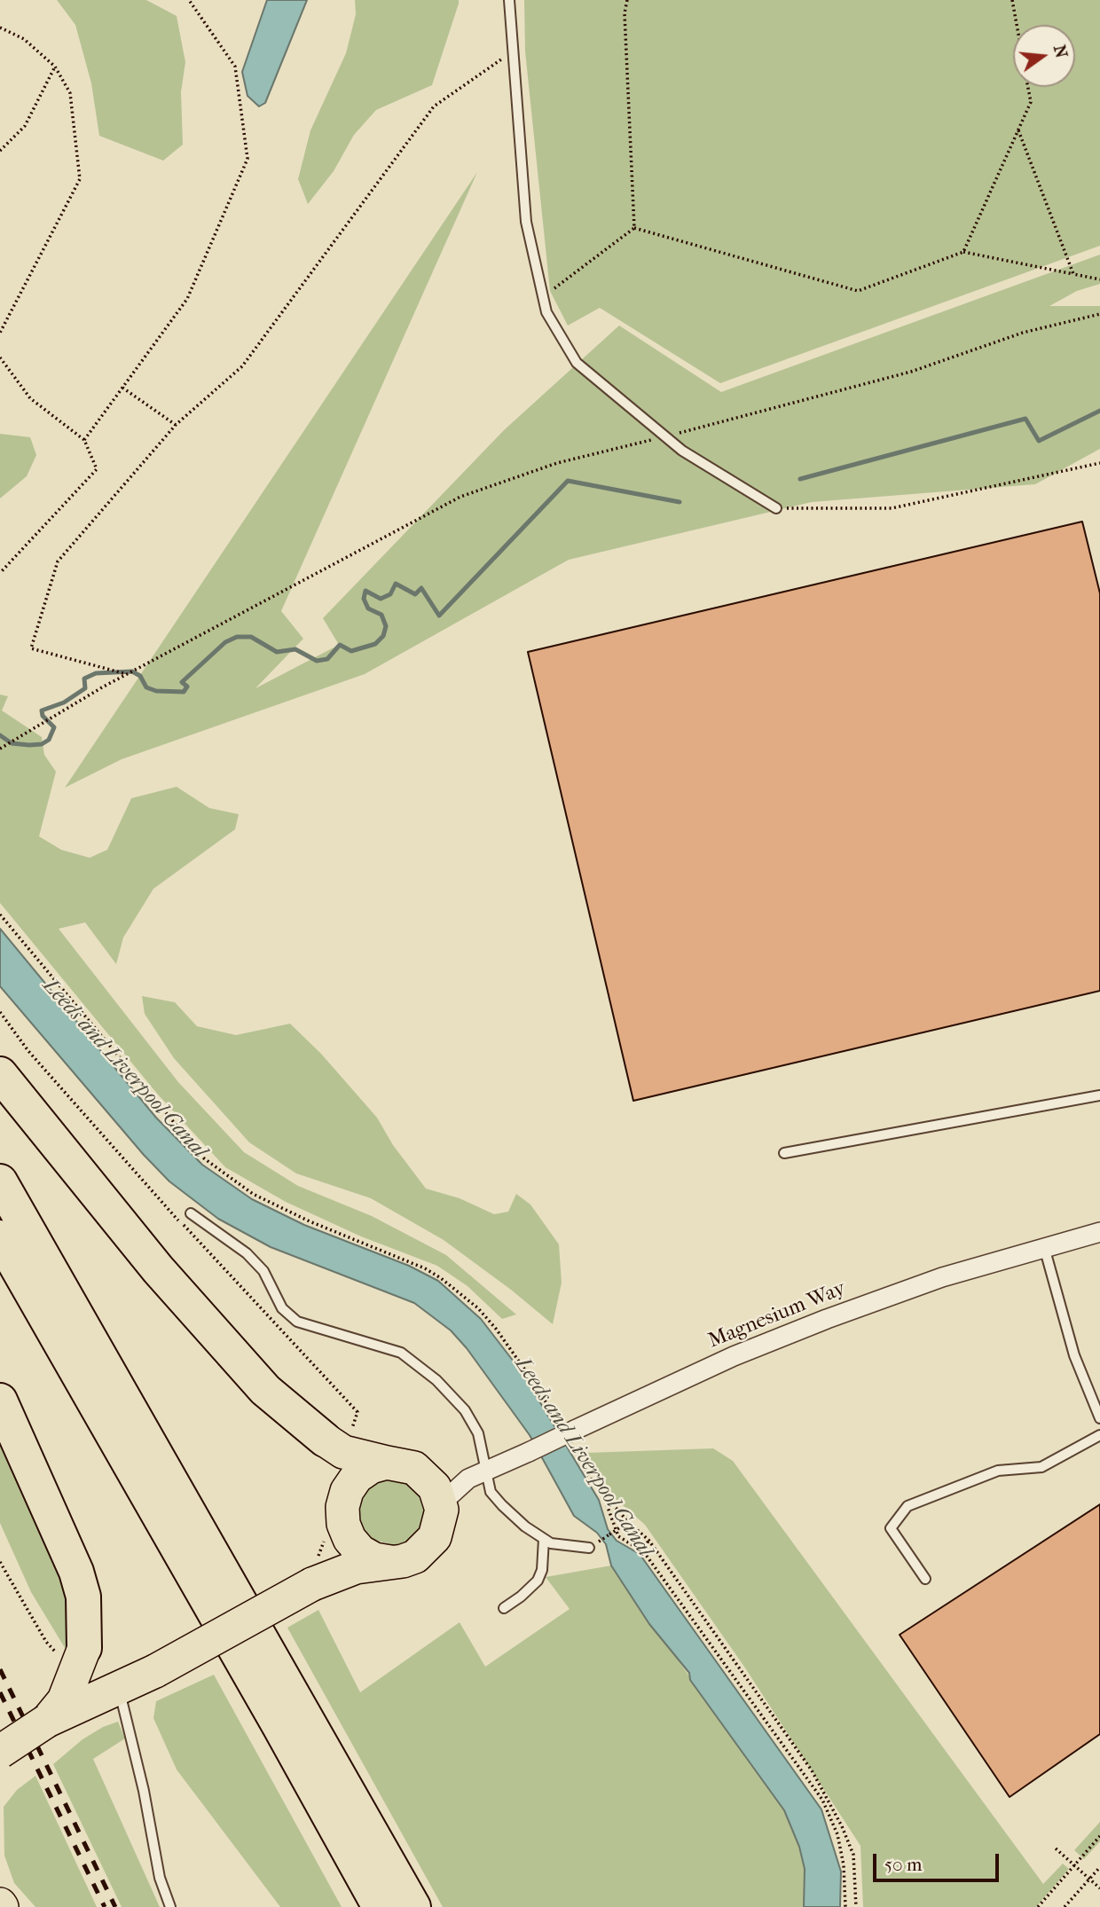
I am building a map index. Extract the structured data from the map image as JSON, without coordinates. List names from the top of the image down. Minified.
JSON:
{"streets":{"street":["Magnesium Way"]},"water":["Leeds and Liverpool Canal"],"scale_bar":"50 m","north":"right"}
